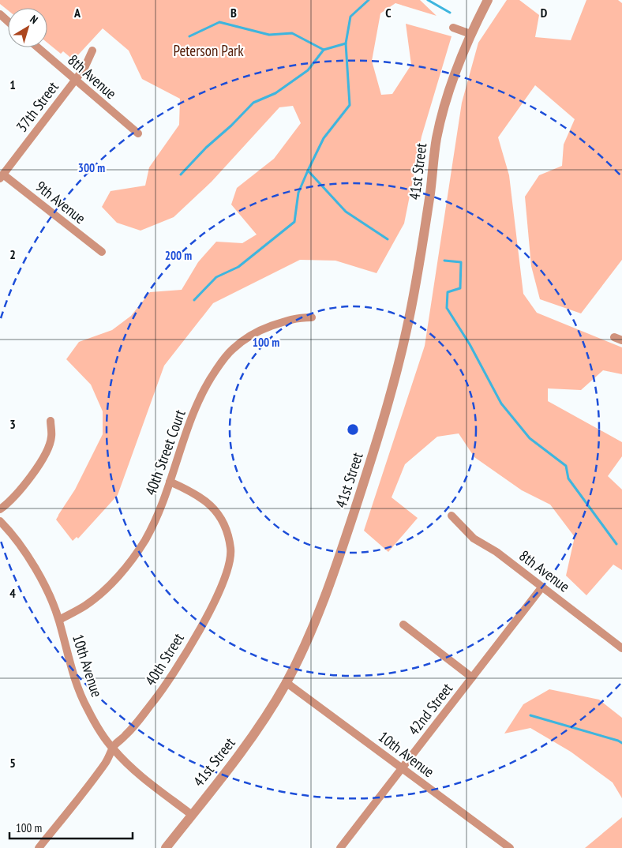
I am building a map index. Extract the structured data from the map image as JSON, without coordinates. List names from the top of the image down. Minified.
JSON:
{"streets":{"street":["8th Avenue","37th Street","41st Street","9th Avenue","40th Street Court","40th Street","10th Avenue","42nd Street"]},"crossings":[["8th Avenue","37th Street"],["8th Avenue","42nd Street"],["37th Street","9th Avenue"],["41st Street","10th Avenue"],["40th Street Court","40th Street"],["40th Street Court","10th Avenue"],["40th Street","10th Avenue"],["10th Avenue","42nd Street"]],"parks":["Peterson Park"],"scale_bar":"100 m","north":"top right","grid":{"columns":["A","B","C","D"],"rows":["1","2","3","4","5"]},"rings":["300 m","200 m","100 m"]}
